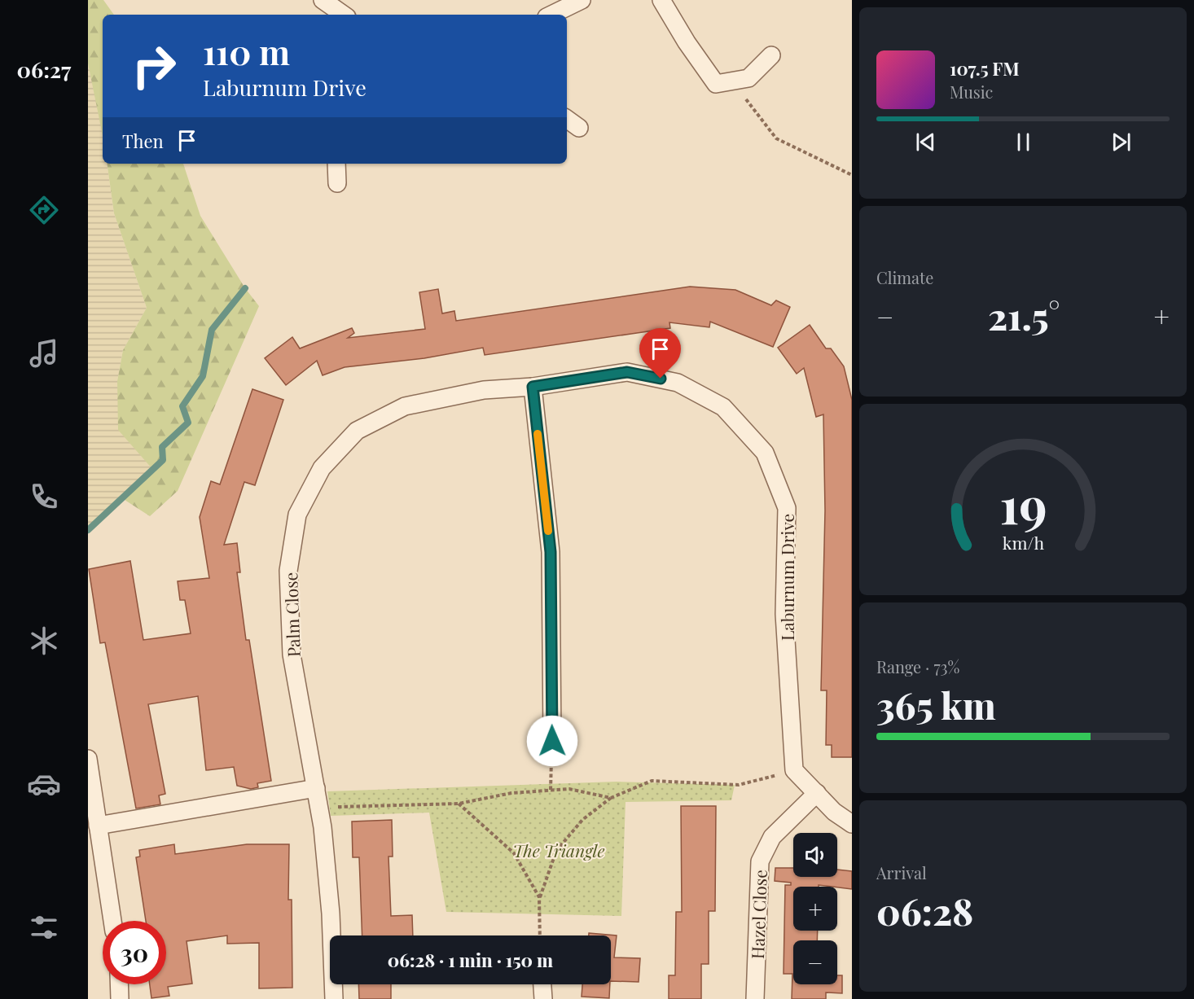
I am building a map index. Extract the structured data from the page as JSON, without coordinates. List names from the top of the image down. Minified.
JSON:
{"streets":{"street":["Laburnum Drive","Palm Close","Hazel Close"]},"crossings":[["Laburnum Drive","Palm Close"]],"parks":["The Triangle"],"page":{"tabs":"06:27","turn":["110 m","Laburnum Drive"],"song":["107.5 FM","Music"],"then":"Then","tile":["Climate",["Range · 73%","365 km"],["Arrival","06:28"]],"heat":["−","21.5°","+"],"map_buttons":["+","−"],"limit":"30","trip":"06:28 · 1 min · 150 m","gauge":["19","km/h"]}}
